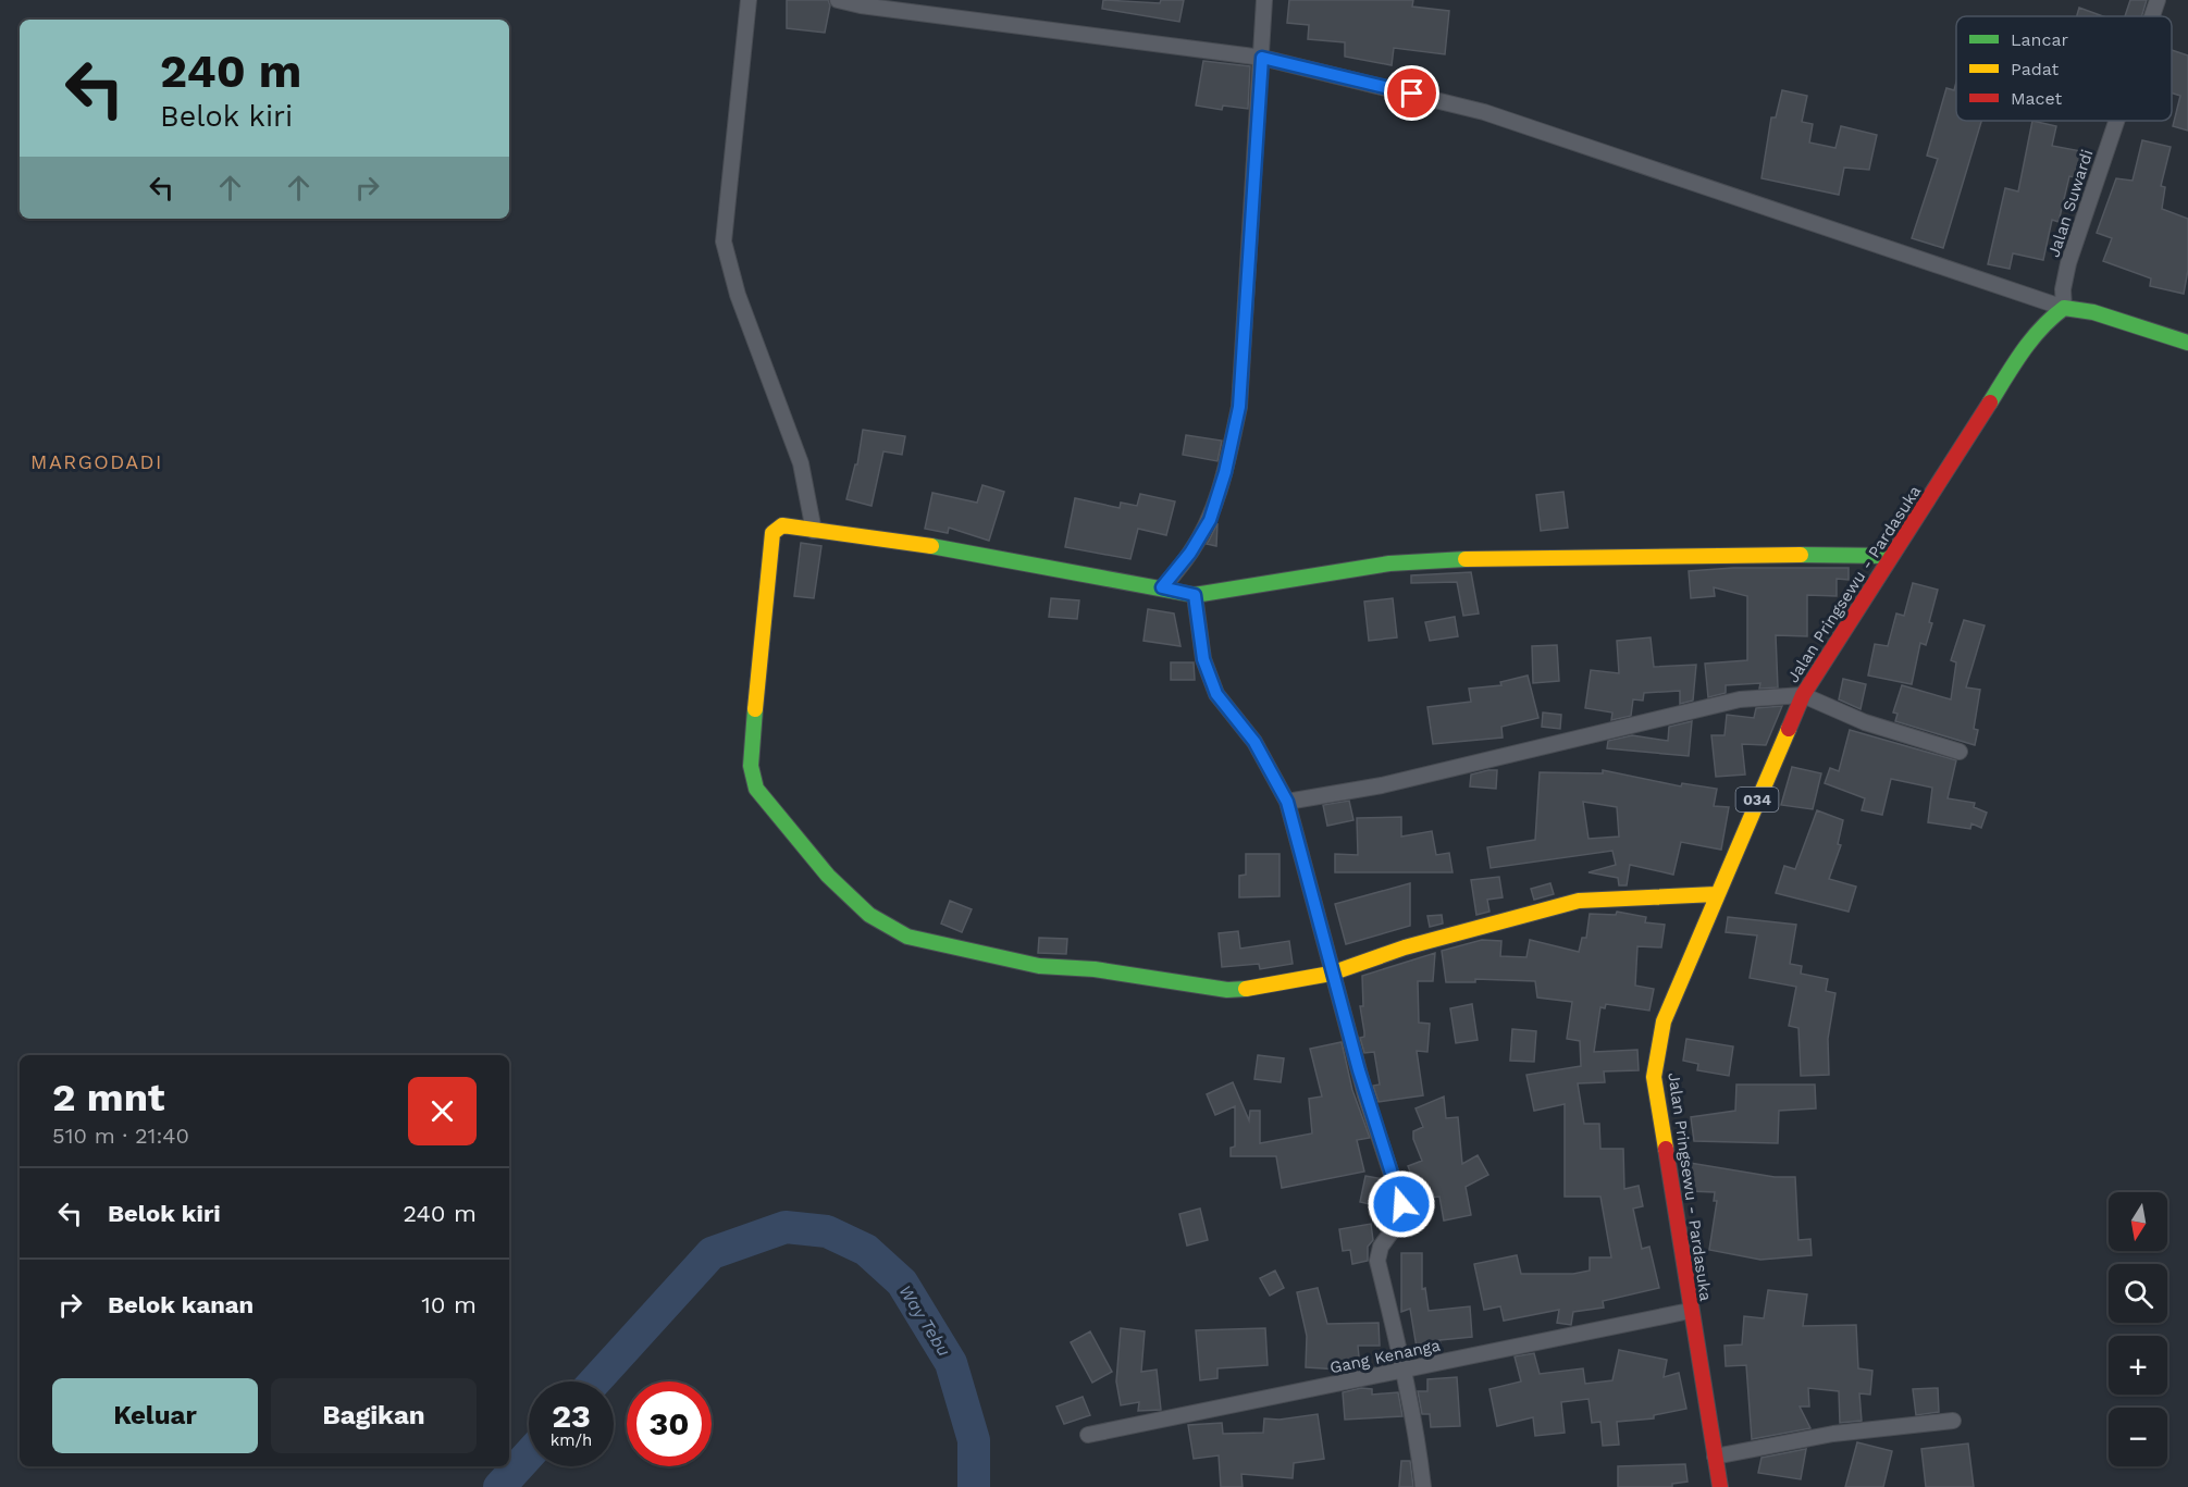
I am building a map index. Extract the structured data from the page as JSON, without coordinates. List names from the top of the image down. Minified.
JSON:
{"streets":{"street":["Jalan Suwardi","Jalan Pringsewu - Pardasuka","034","Gang Kenanga"]},"crossings":[["Jalan Suwardi","Jalan Pringsewu - Pardasuka"],["Jalan Pringsewu - Pardasuka","Gang Kenanga"]],"districts":["MARGODADI"],"water":["Way Tebu"],"legend":["Lancar","Padat","Macet"],"north":"bottom","page":{"turn":["240 m","Belok kiri"],"heading":["2 mnt","510 m · 21:40"],"list":[{"name":"Belok kiri","value":"240 m"},{"name":"Belok kanan","value":"10 m"}],"map_buttons":["+","−"],"buttons":["Keluar","Bagikan"],"speed":"23 km/h","limit":"30"}}
